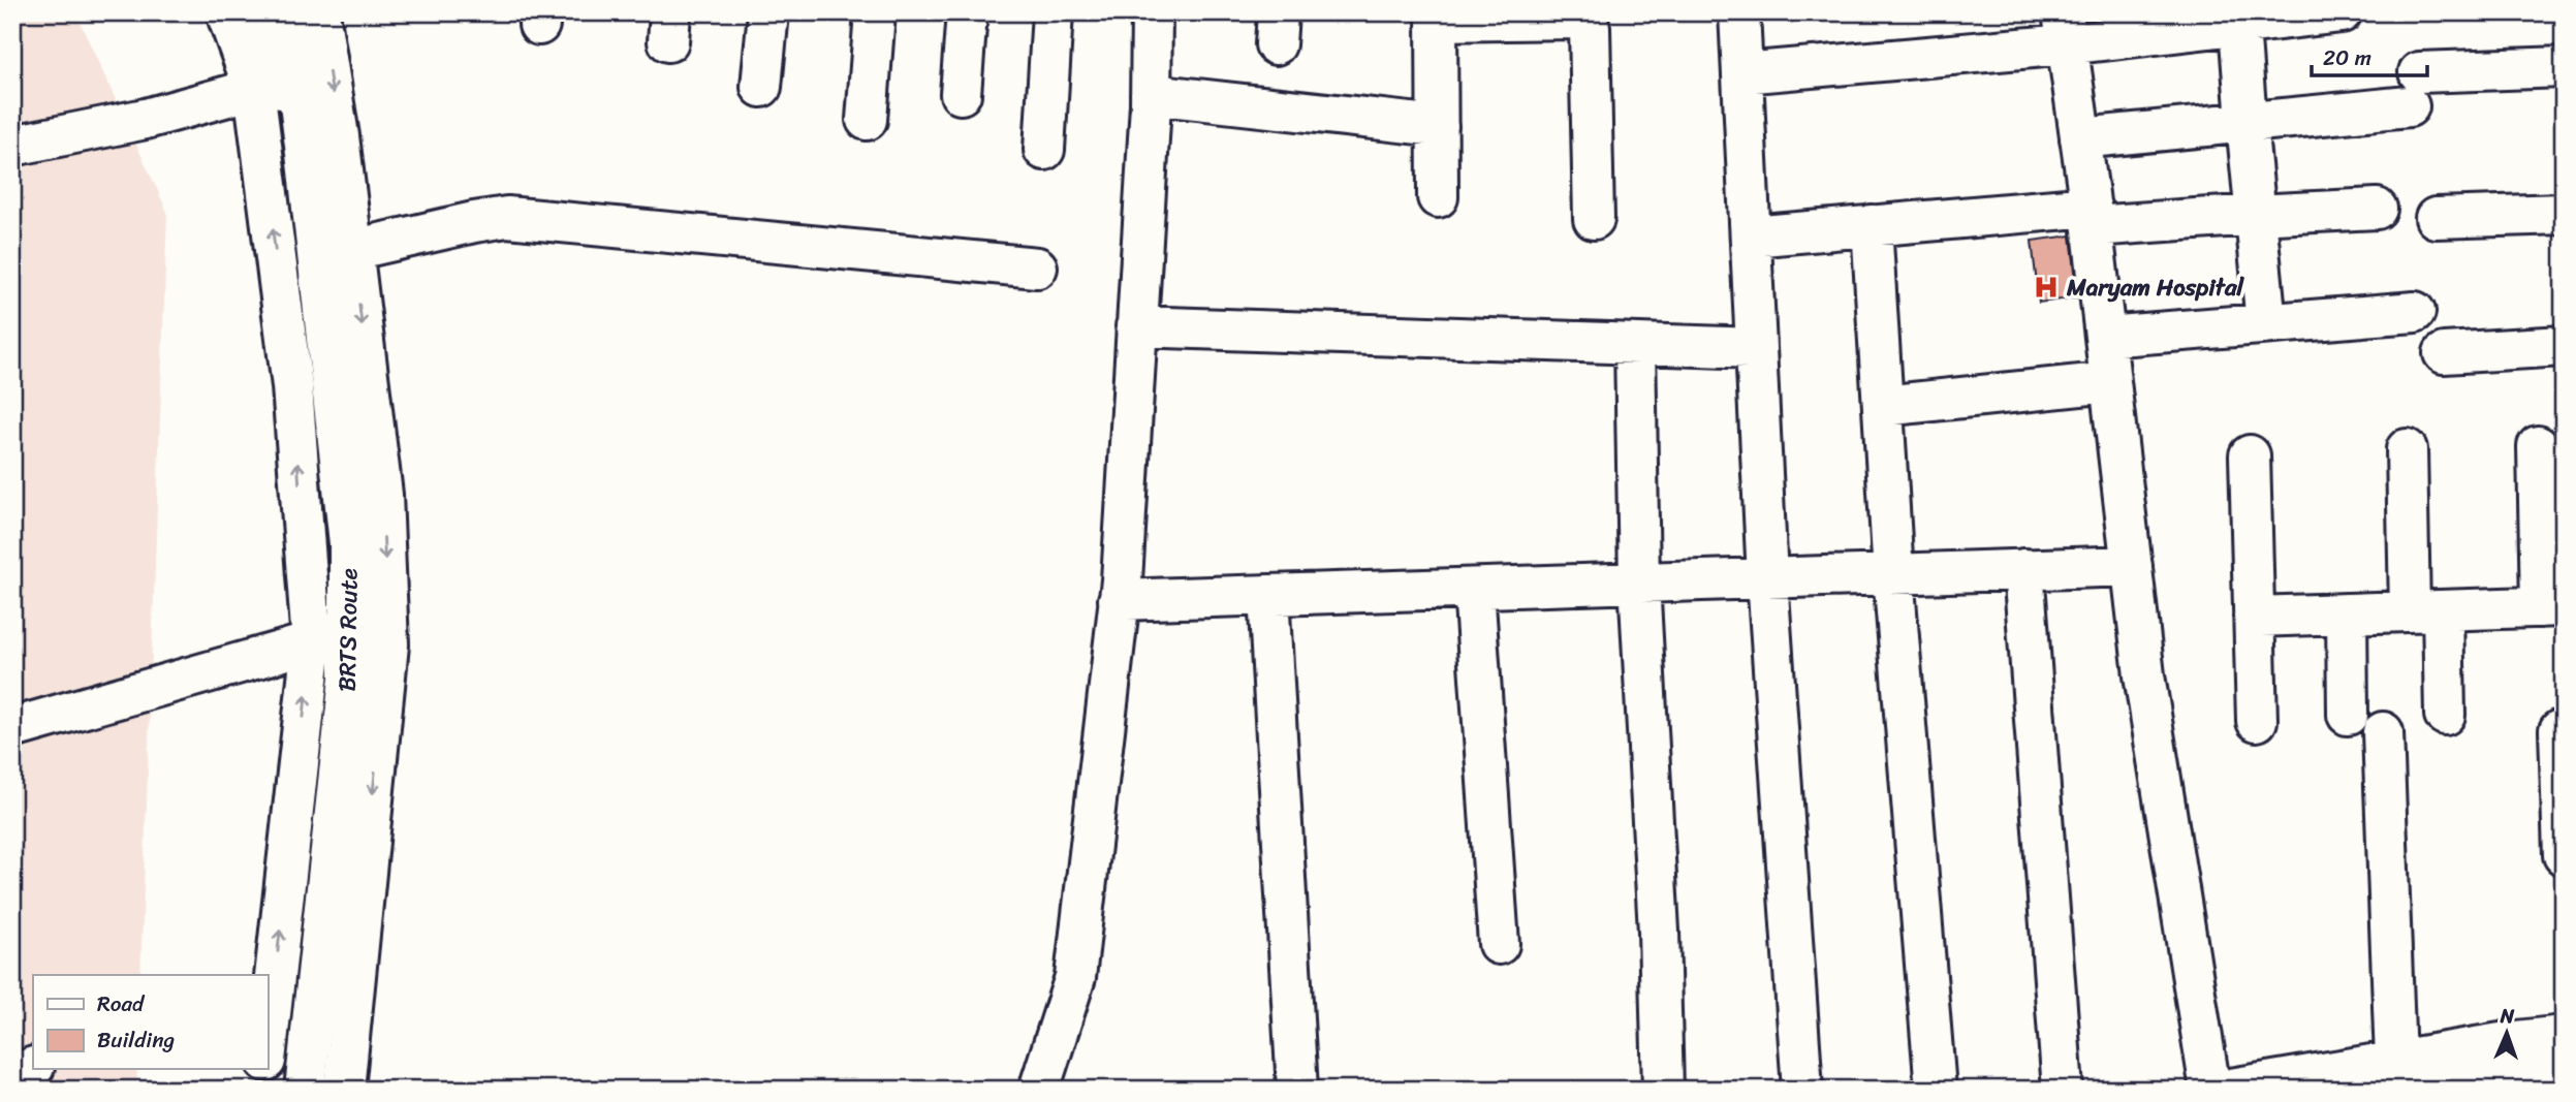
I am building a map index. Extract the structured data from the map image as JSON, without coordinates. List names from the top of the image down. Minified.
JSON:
{"streets":{"street":["BRTS Route"]},"places":{"hospital":["Maryam Hospital"]},"legend":["Road","Building"],"scale_bar":"20 m","north":"top"}
